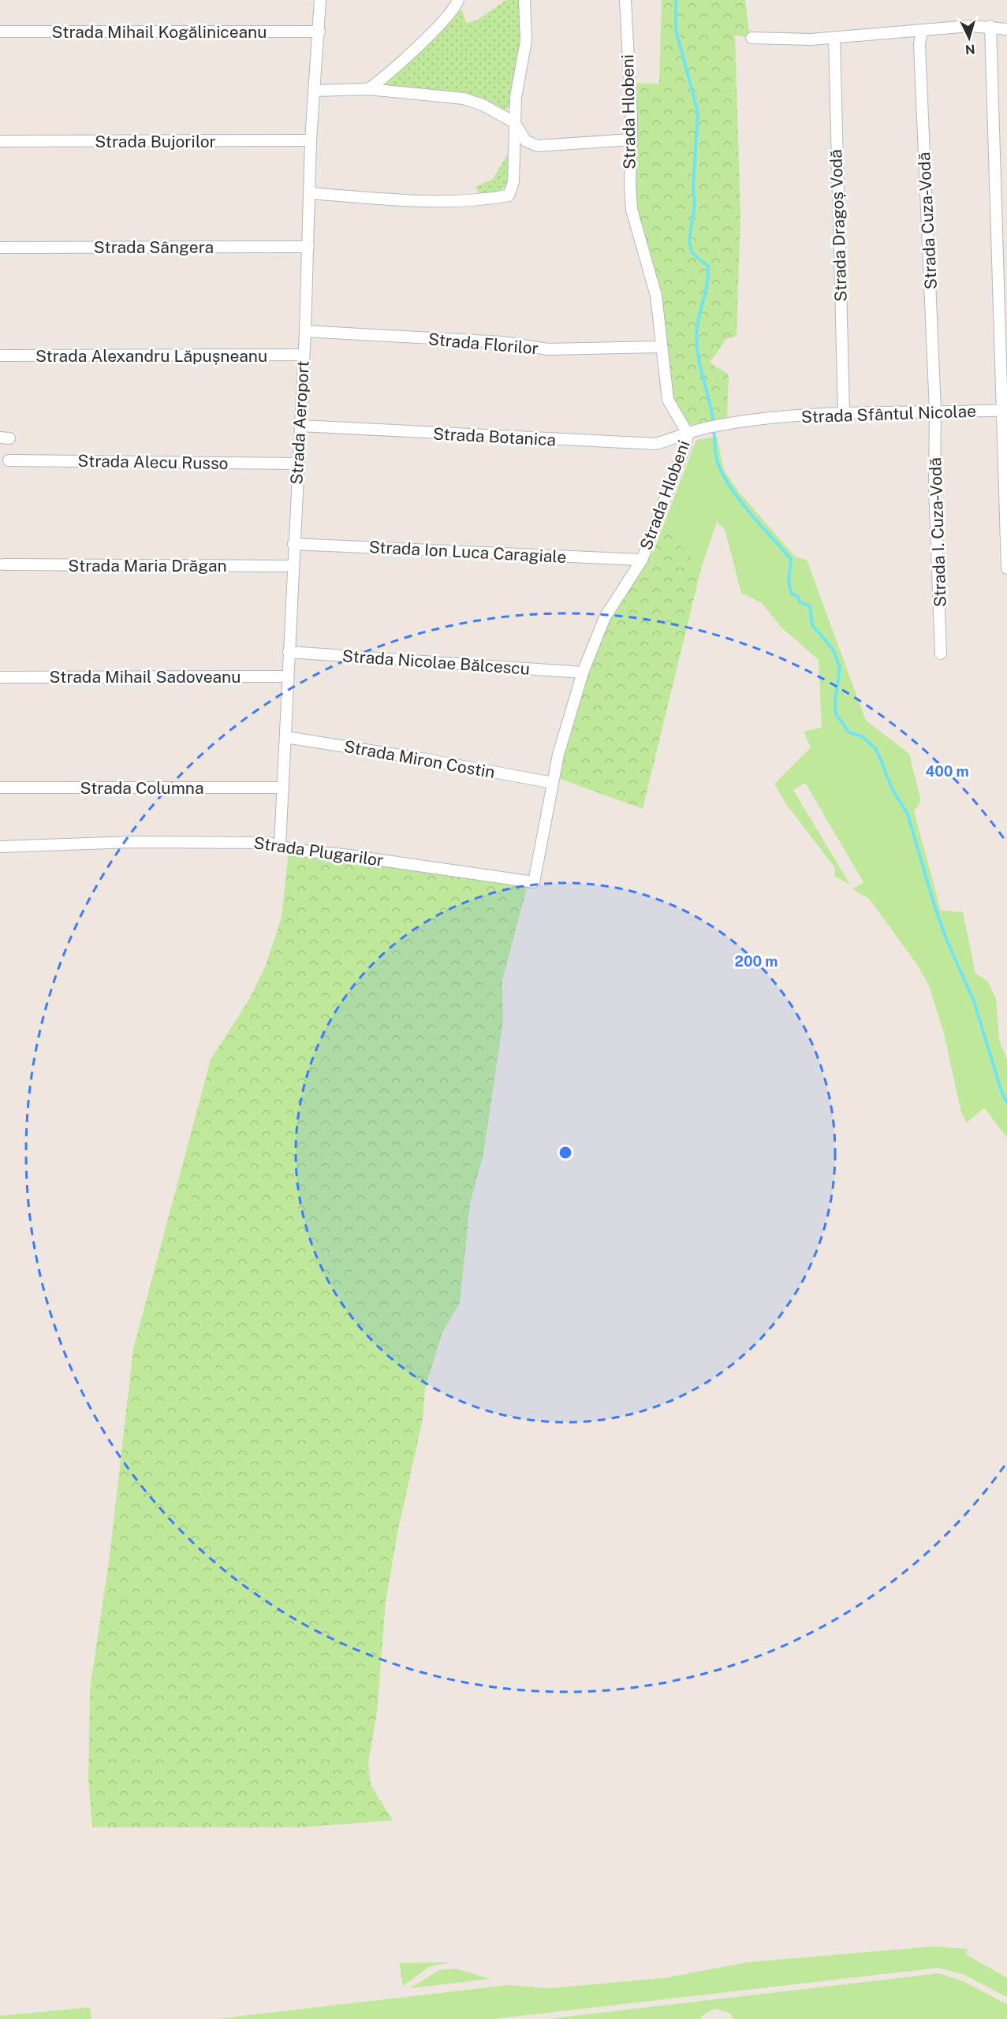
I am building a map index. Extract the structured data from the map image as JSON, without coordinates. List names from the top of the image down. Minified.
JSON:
{"streets":{"street":["Strada Mihail Kogăliniceanu","Strada Hlobeni","Strada Bujorilor","Strada Cuza-Vodă","Strada Dragoș Vodă","Strada Sângera","Strada Florilor","Strada Alexandru Lăpușneanu","Strada Sfântul Nicolae","Strada Aeroport","Strada Botanica","Strada Alecu Russo","Strada I. Cuza-Vodă","Strada Ion Luca Caragiale","Strada Maria Drăgan","Strada Nicolae Bălcescu","Strada Mihail Sadoveanu","Strada Miron Costin","Strada Columna","Strada Plugarilor"]},"crossings":[["Strada Mihail Kogăliniceanu","Strada Aeroport"],["Strada Hlobeni","Strada Florilor"],["Strada Hlobeni","Strada Sfântul Nicolae"],["Strada Hlobeni","Strada Botanica"],["Strada Hlobeni","Strada Ion Luca Caragiale"],["Strada Hlobeni","Strada Nicolae Bălcescu"],["Strada Hlobeni","Strada Miron Costin"],["Strada Hlobeni","Strada Plugarilor"],["Strada Bujorilor","Strada Aeroport"],["Strada Cuza-Vodă","Strada Sfântul Nicolae"],["Strada Cuza-Vodă","Strada I. Cuza-Vodă"],["Strada Dragoș Vodă","Strada Sfântul Nicolae"],["Strada Sângera","Strada Aeroport"],["Strada Florilor","Strada Aeroport"],["Strada Alexandru Lăpușneanu","Strada Aeroport"],["Strada Sfântul Nicolae","Strada Botanica"],["Strada Sfântul Nicolae","Strada I. Cuza-Vodă"],["Strada Aeroport","Strada Botanica"],["Strada Aeroport","Strada Alecu Russo"],["Strada Aeroport","Strada Ion Luca Caragiale"],["Strada Aeroport","Strada Maria Drăgan"],["Strada Aeroport","Strada Nicolae Bălcescu"],["Strada Aeroport","Strada Mihail Sadoveanu"],["Strada Aeroport","Strada Miron Costin"],["Strada Aeroport","Strada Columna"],["Strada Aeroport","Strada Plugarilor"],["Strada Miron Costin","Strada Plugarilor"]],"north":"bottom","rings":["400 m","200 m"]}
